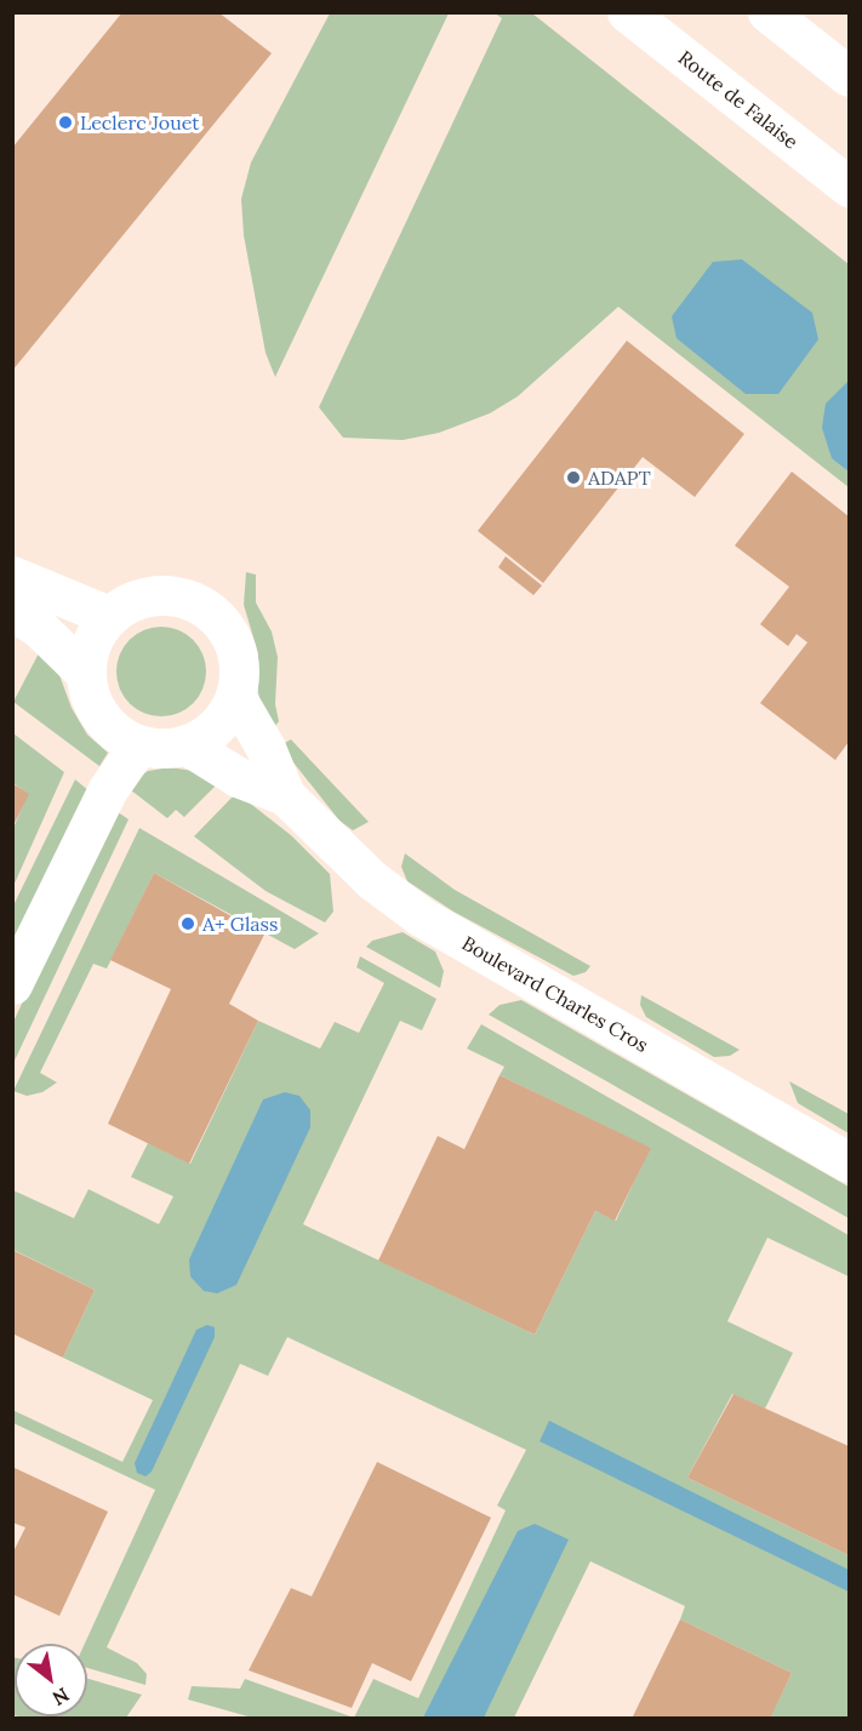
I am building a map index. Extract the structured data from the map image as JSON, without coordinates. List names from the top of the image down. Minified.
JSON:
{"streets":{"main road":["Route de Falaise","Boulevard Charles Cros"]},"places":["Leclerc Jouet","ADAPT","A+ Glass"],"north":"bottom right"}
